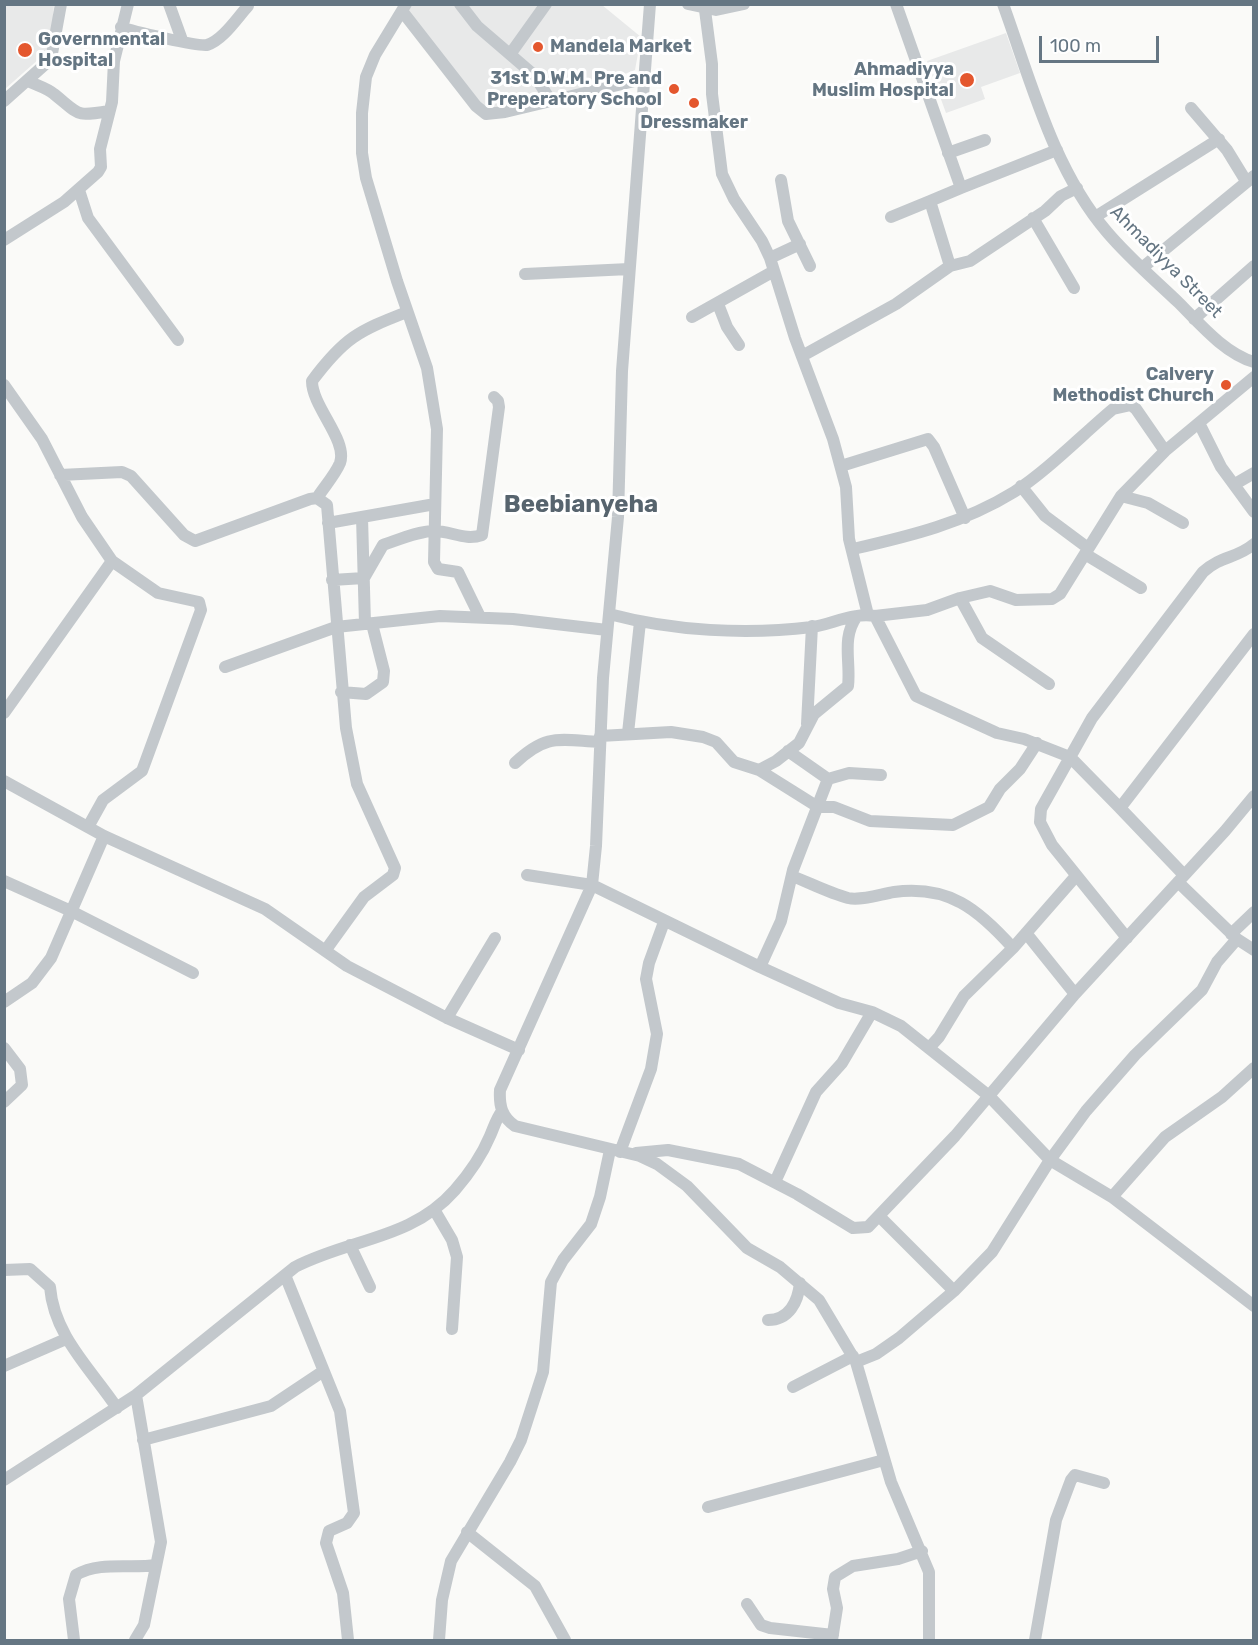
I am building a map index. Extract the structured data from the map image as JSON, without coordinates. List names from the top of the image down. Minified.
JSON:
{"streets":{"street":["Ahmadiyya Street"]},"districts":["Beebianyeha"],"places":["Mandela Market","Governmental Hospital","Ahmadiyya Muslim Hospital","31st D.W.M. Pre and Preperatory School","Dressmaker","Calvery Methodist Church"],"scale_bar":"100 m"}
